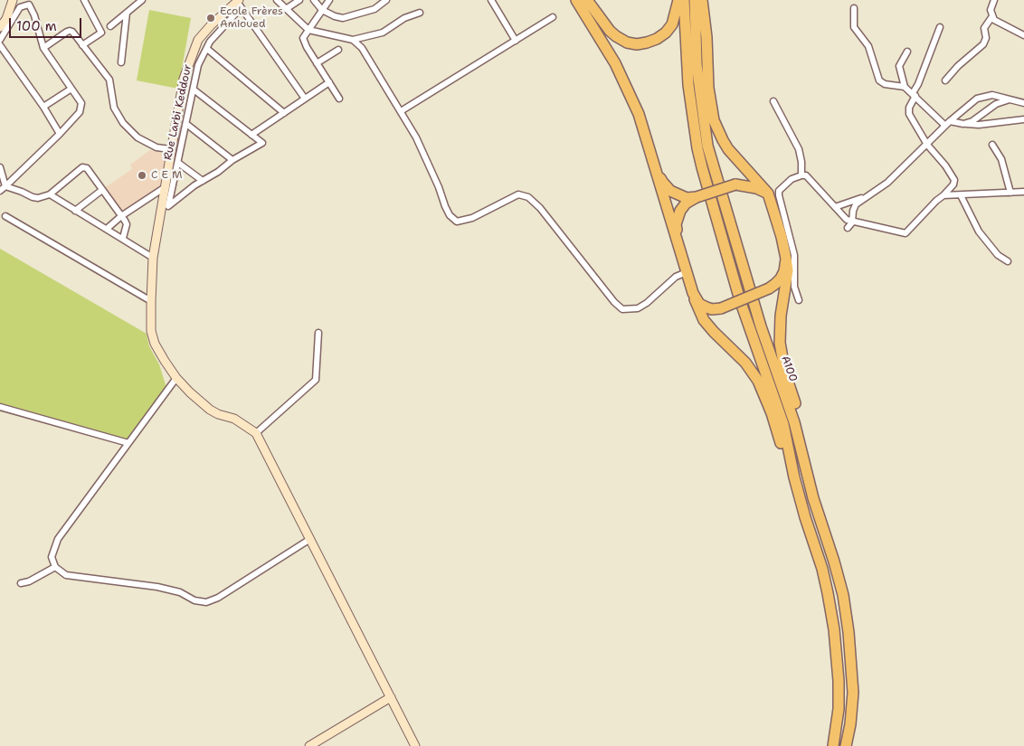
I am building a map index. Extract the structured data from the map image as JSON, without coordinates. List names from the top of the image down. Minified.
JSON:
{"streets":{"highway":["A100"],"street":["Rue Larbi Keddour"]},"places":["Ecole Frères Amioued","C E M"],"scale_bar":"100 m"}
